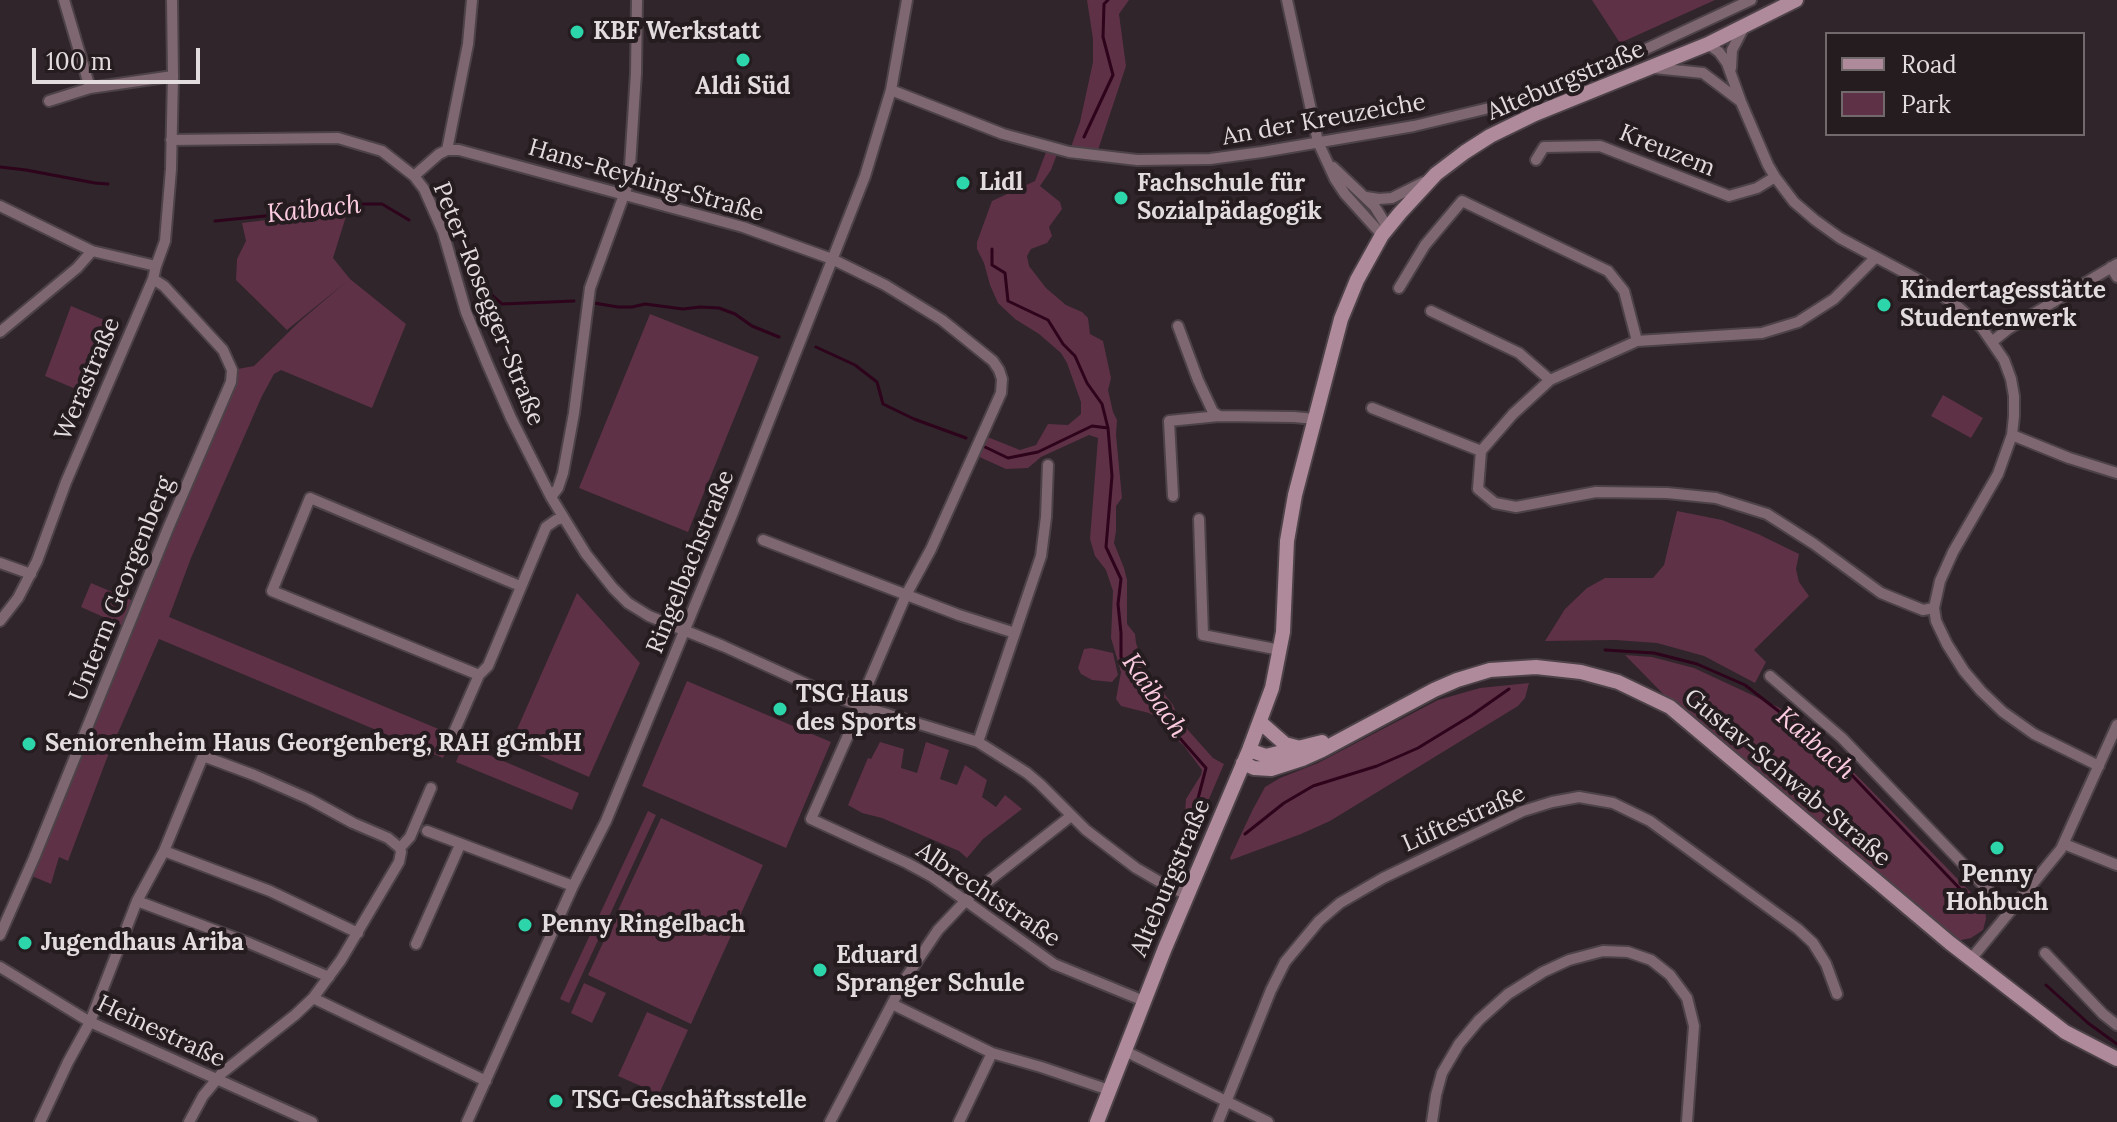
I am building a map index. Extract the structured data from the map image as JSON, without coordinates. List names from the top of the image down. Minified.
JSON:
{"streets":{"main road":["Alteburgstraße","Gustav-Schwab-Straße"],"street":["An der Kreuzeiche","Kreuzem","Hans-Reyhing-Straße","Peter-Rosegger-Straße","Werastraße","Ringelbachstraße","Unterm Georgenberg","Lüftestraße","Albrechtstraße","Heinestraße"]},"crossings":[["Alteburgstraße","Peter-Rosegger-Straße"],["Alteburgstraße","Gustav-Schwab-Straße"],["Alteburgstraße","Albrechtstraße"],["An der Kreuzeiche","Ringelbachstraße"],["Hans-Reyhing-Straße","Ringelbachstraße"],["Peter-Rosegger-Straße","Werastraße"],["Peter-Rosegger-Straße","Ringelbachstraße"],["Peter-Rosegger-Straße","Albrechtstraße"],["Werastraße","Unterm Georgenberg"]],"water":["Kaibach"],"places":["KBF Werkstatt","Aldi Süd","Lidl","Fachschule für Sozialpädagogik","Kindertagesstätte Studentenwerk","TSG Haus des Sports","Seniorenheim Haus Georgenberg, RAH gGmbH","Penny Hohbuch","Penny Ringelbach","Jugendhaus Ariba","Eduard Spranger Schule","TSG-Geschäftsstelle"],"legend":["Road","Park"],"scale_bar":"100 m"}
